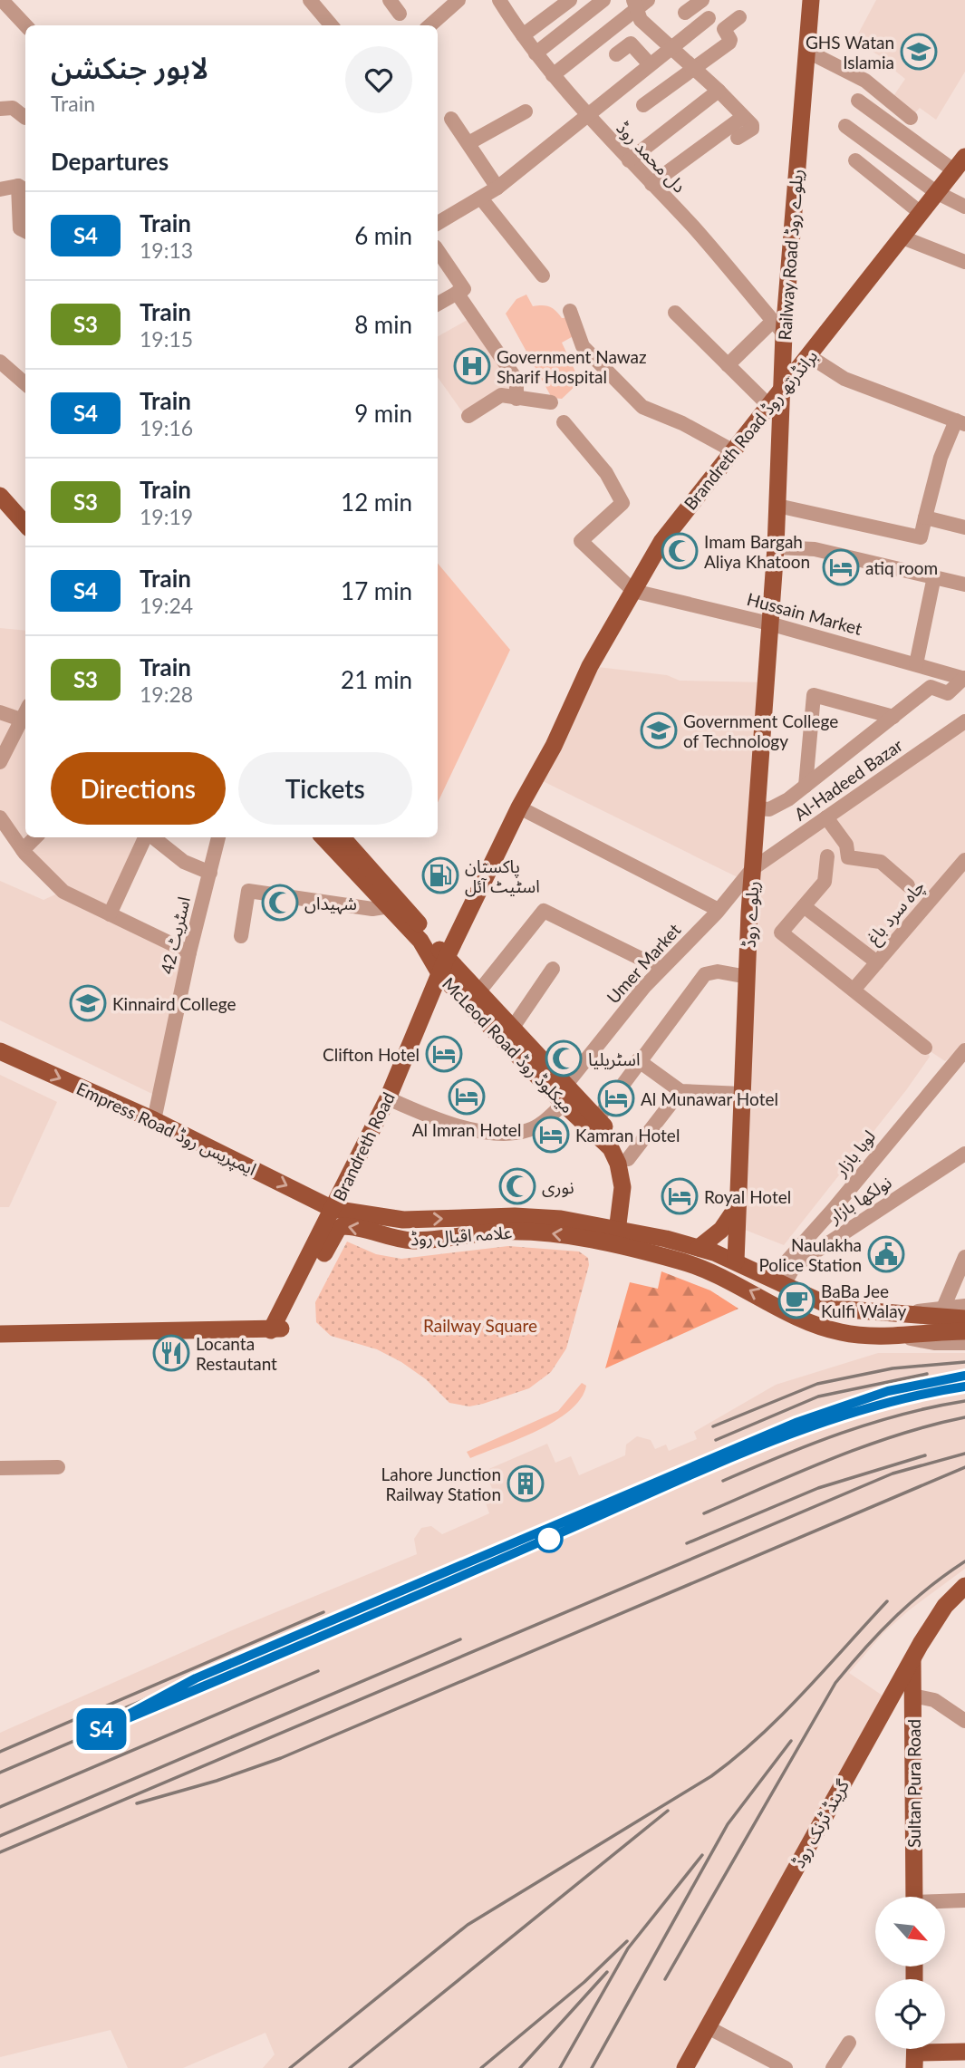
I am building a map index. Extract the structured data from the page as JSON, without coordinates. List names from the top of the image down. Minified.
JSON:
{"streets":{"main road":["Railway Road ریلوے روڈ","Brandreth Road برانڈرتھ روڈ","ریلوے روڈ","McLeod Road میکلوڈ روڈ","Empress Road ایمپریس روڈ","Brandreth Road","علامہ اقبال روڈ","Sultan Pura Road","گرینڈ ٹرنک روڈ"],"street":["دل محمد روڈ","Hussain Market","Al-Hadeed Bazar","چاہ سرد باغ","اسٹریٹ 42","Umer Market","لوہا بازار","نولکھا بازار"]},"crossings":[["دل محمد روڈ","Railway Road ریلوے روڈ"],["Railway Road ریلوے روڈ","Brandreth Road برانڈرتھ روڈ"],["Railway Road ریلوے روڈ","Hussain Market"],["Railway Road ریلوے روڈ","ریلوے روڈ"],["Brandreth Road برانڈرتھ روڈ","Hussain Market"],["Brandreth Road برانڈرتھ روڈ","McLeod Road میکلوڈ روڈ"],["Brandreth Road برانڈرتھ روڈ","Brandreth Road"],["Hussain Market","ریلوے روڈ"],["Al-Hadeed Bazar","ریلوے روڈ"],["Al-Hadeed Bazar","Umer Market"],["ریلوے روڈ","Umer Market"],["ریلوے روڈ","علامہ اقبال روڈ"],["اسٹریٹ 42","Empress Road ایمپریس روڈ"],["Umer Market","McLeod Road میکلوڈ روڈ"],["Umer Market","Brandreth Road"],["McLeod Road میکلوڈ روڈ","Brandreth Road"],["McLeod Road میکلوڈ روڈ","علامہ اقبال روڈ"],["Empress Road ایمپریس روڈ","Brandreth Road"],["Empress Road ایمپریس روڈ","علامہ اقبال روڈ"],["Brandreth Road","علامہ اقبال روڈ"],["لوہا بازار","نولکھا بازار"],["لوہا بازار","علامہ اقبال روڈ"],["نولکھا بازار","علامہ اقبال روڈ"],["Sultan Pura Road","گرینڈ ٹرنک روڈ"]],"one_way":["Empress Road ایمپریس روڈ"],"parks":["Railway Square"],"places":{"school or university":["GHS Watan Islamia","Government College of Technology","Kinnaird College"],"hospital":["Government Nawaz Sharif Hospital"],"mosque":["Imam Bargah Aliya Khatoon","شہیداں","اسٹریلیا","نوری"],"hotel":["atiq room","Clifton Hotel","Al Imran Hotel","Al Munawar Hotel","Kamran Hotel","Royal Hotel"],"fuel station":["پاکستان اسٹیٹ آئل"],"public building":["Naulakha Police Station"],"cafe":["BaBa Jee Kulfi Walay"],"restaurant":["Locanta Restautant"],"building":["Lahore Junction Railway Station"]},"north":"bottom right","page":{"on_map":"S4","heading":[["لاہور جنکشن","Train"],"Departures"],"list":[{"mark":"S4","name":"Train","note":"19:13","value":"6 min"},{"mark":"S3","name":"Train","note":"19:15","value":"8 min"},{"mark":"S4","name":"Train","note":"19:16","value":"9 min"},{"mark":"S3","name":"Train","note":"19:19","value":"12 min"},{"mark":"S4","name":"Train","note":"19:24","value":"17 min"},{"mark":"S3","name":"Train","note":"19:28","value":"21 min"}],"buttons":["Directions","Tickets"]}}
